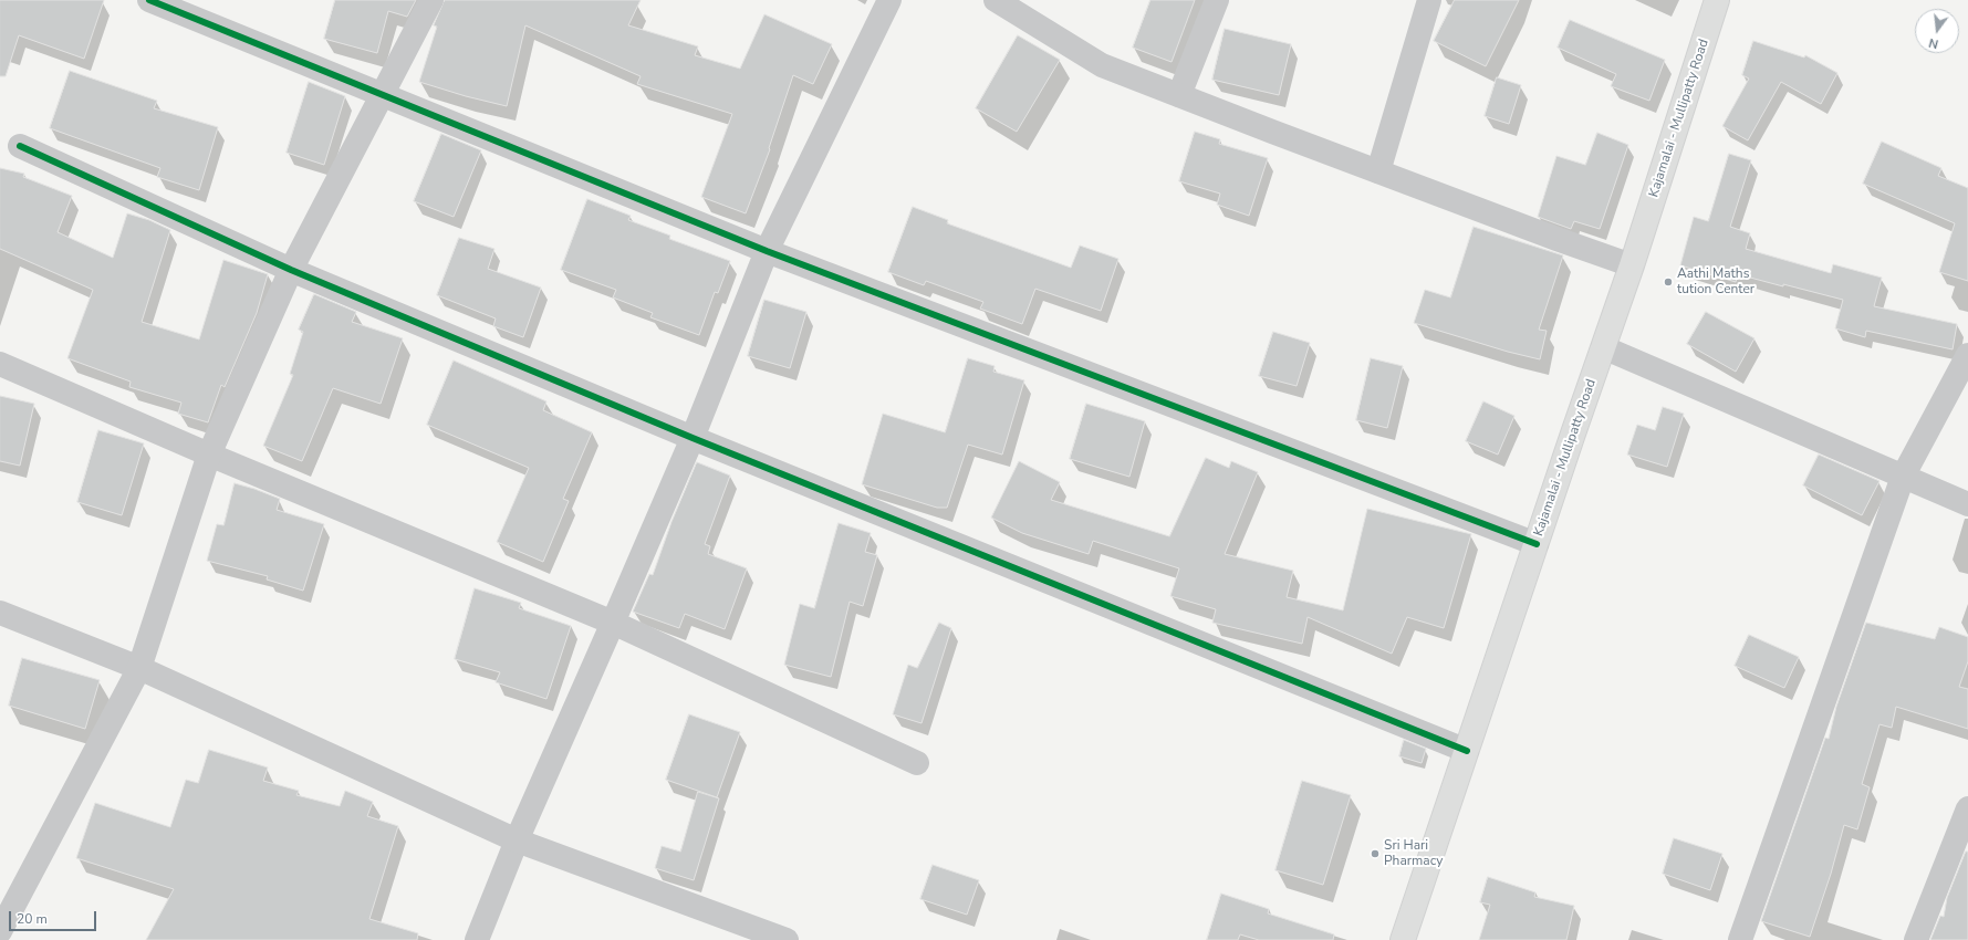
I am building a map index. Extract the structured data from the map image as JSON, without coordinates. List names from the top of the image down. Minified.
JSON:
{"streets":{"main road":["Kajamalai - Mullipatty Road"]},"places":["Aathi Maths tution Center","Sri Hari Pharmacy"],"scale_bar":"20 m","north":"bottom"}
